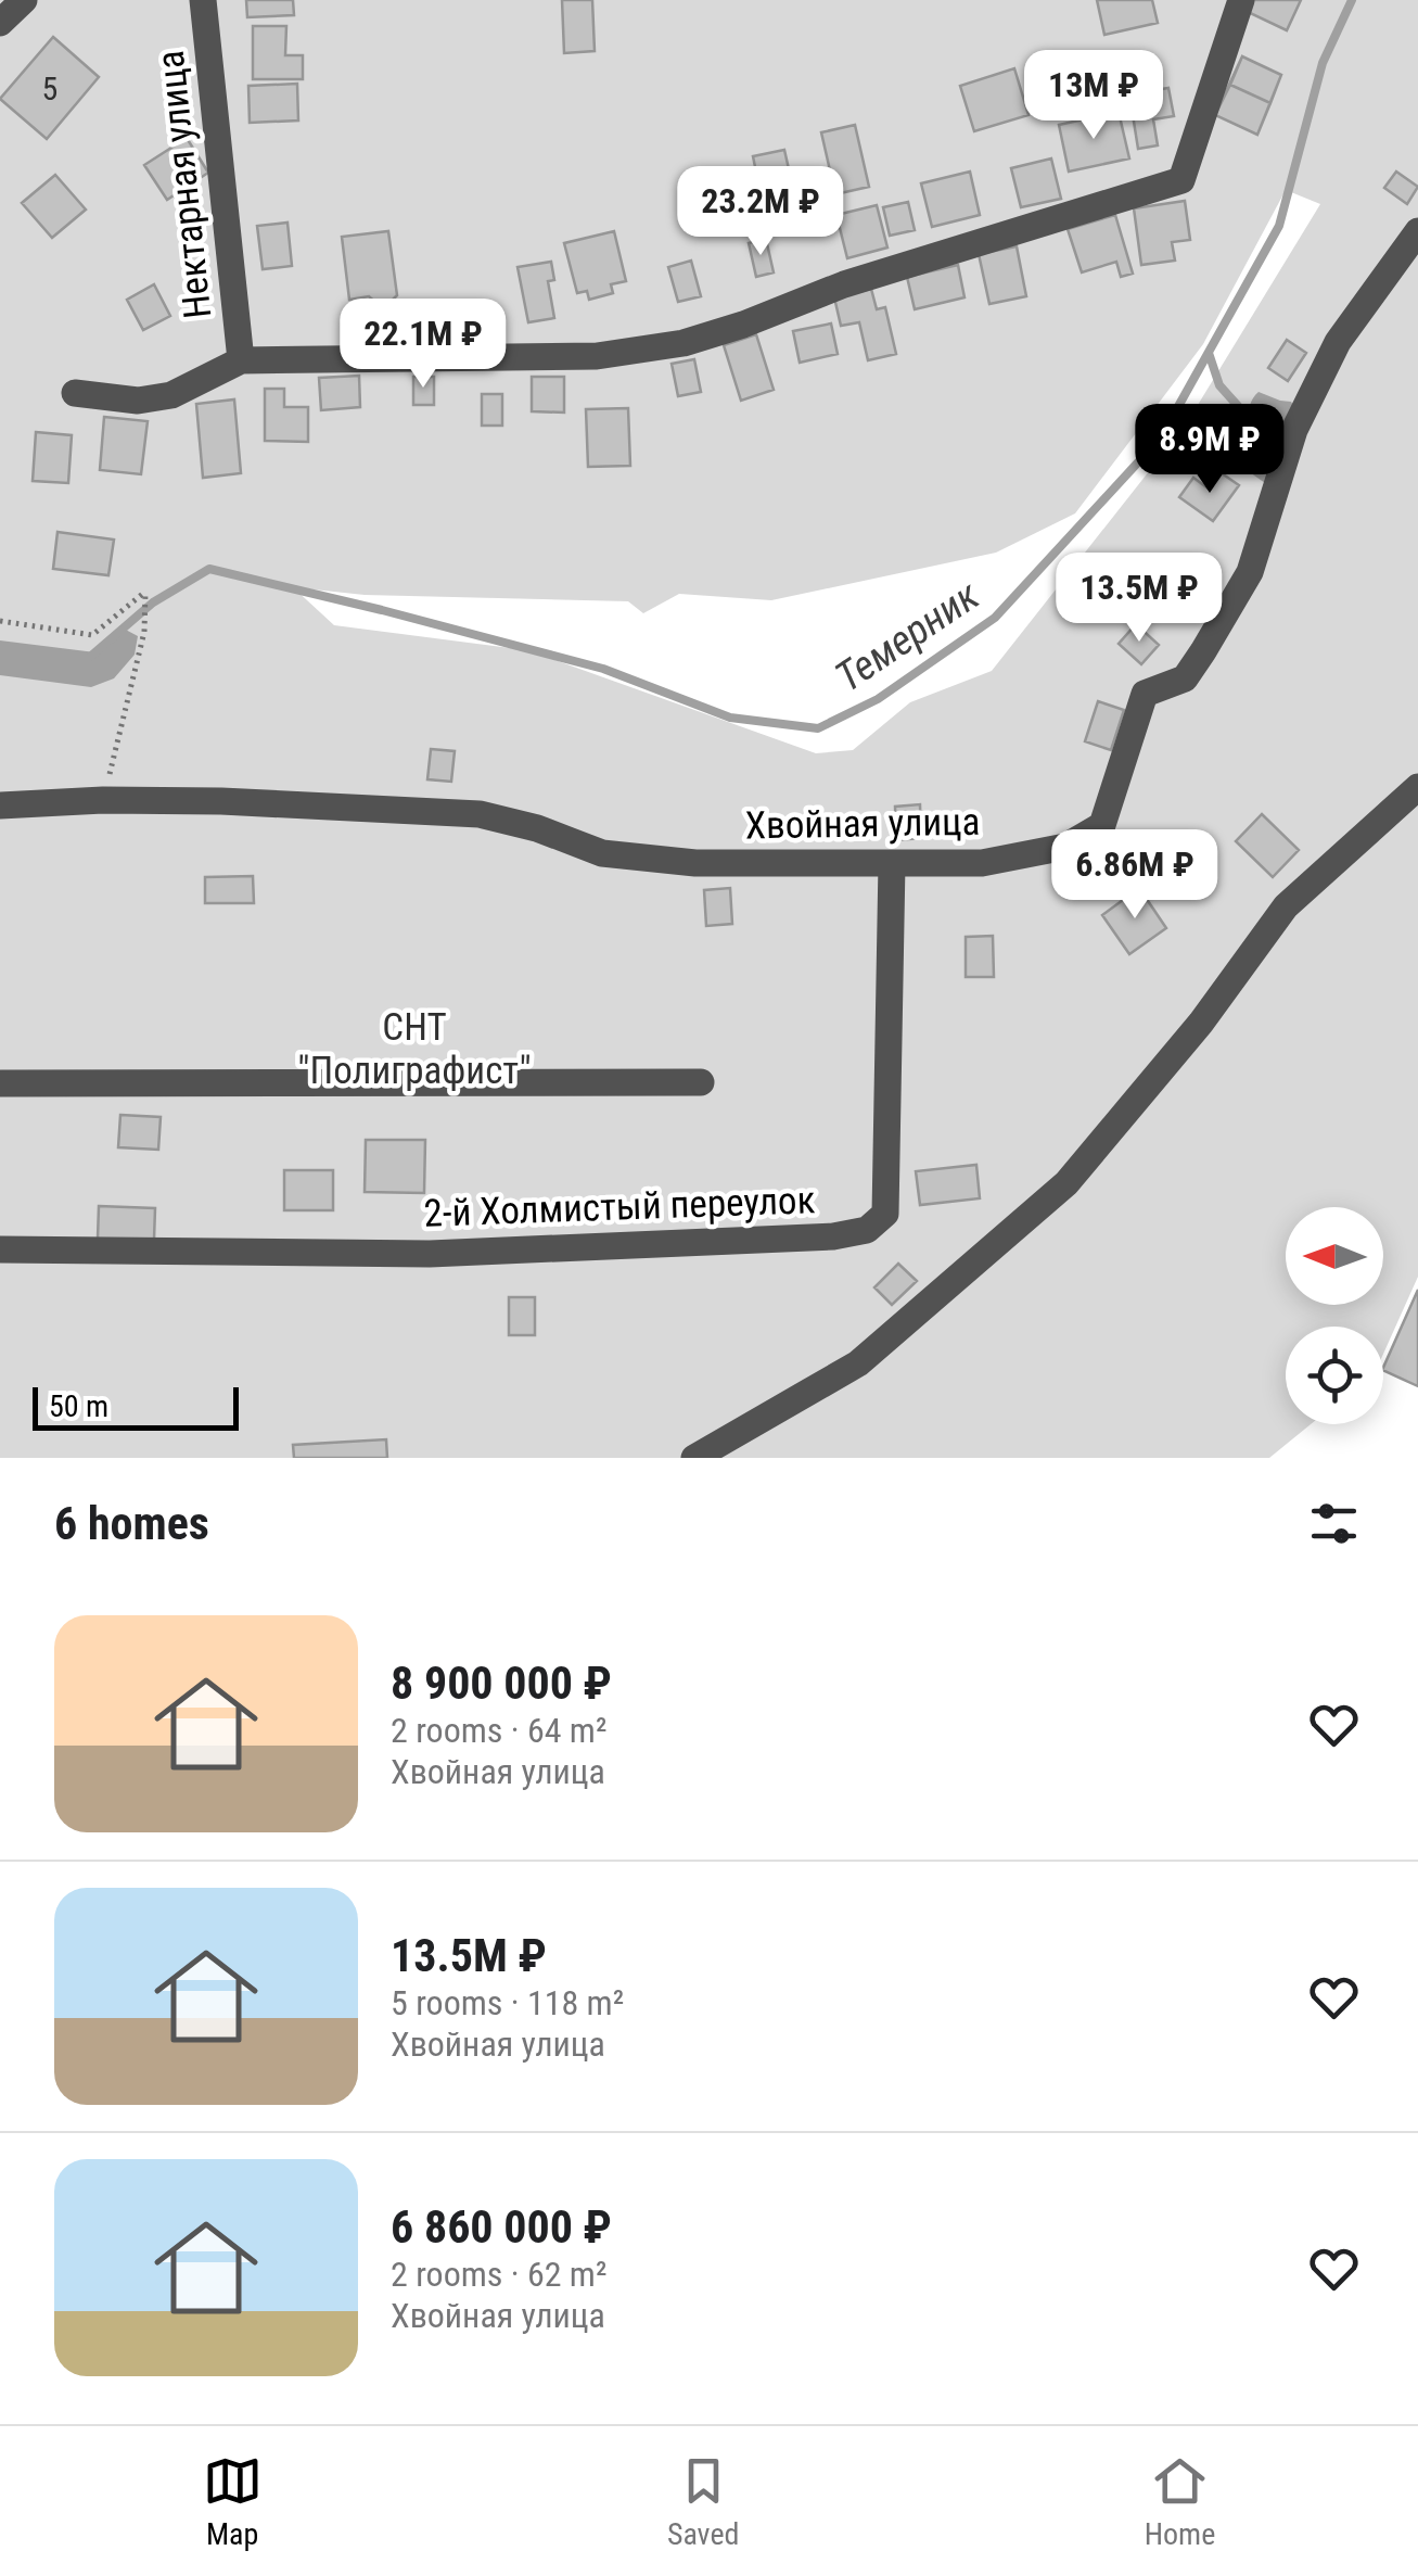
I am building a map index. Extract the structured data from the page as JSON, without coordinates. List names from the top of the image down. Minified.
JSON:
{"streets":{"street":["Нектарная улица","Хвойная улица","2-й Холмистый переулок"]},"crossings":[["Хвойная улица","2-й Холмистый переулок"]],"water":["Темерник"],"parks":["СНТ \"Полиграфист\""],"house_numbers":["5"],"scale_bar":"50 m","north":"left","page":{"price":["13M ₽","23.2M ₽","22.1M ₽","8.9M ₽","13.5M ₽","6.86M ₽"],"scale":"50 m","heading":"6 homes","list":[{"name":"8 900 000 ₽","note":"2 rooms · 64 m² · Хвойная улица"},{"name":"13.5M ₽","note":"5 rooms · 118 m² · Хвойная улица"},{"name":"6 860 000 ₽","note":"2 rooms · 62 m² · Хвойная улица"}],"tabs":["Map","Saved","Home"]}}
